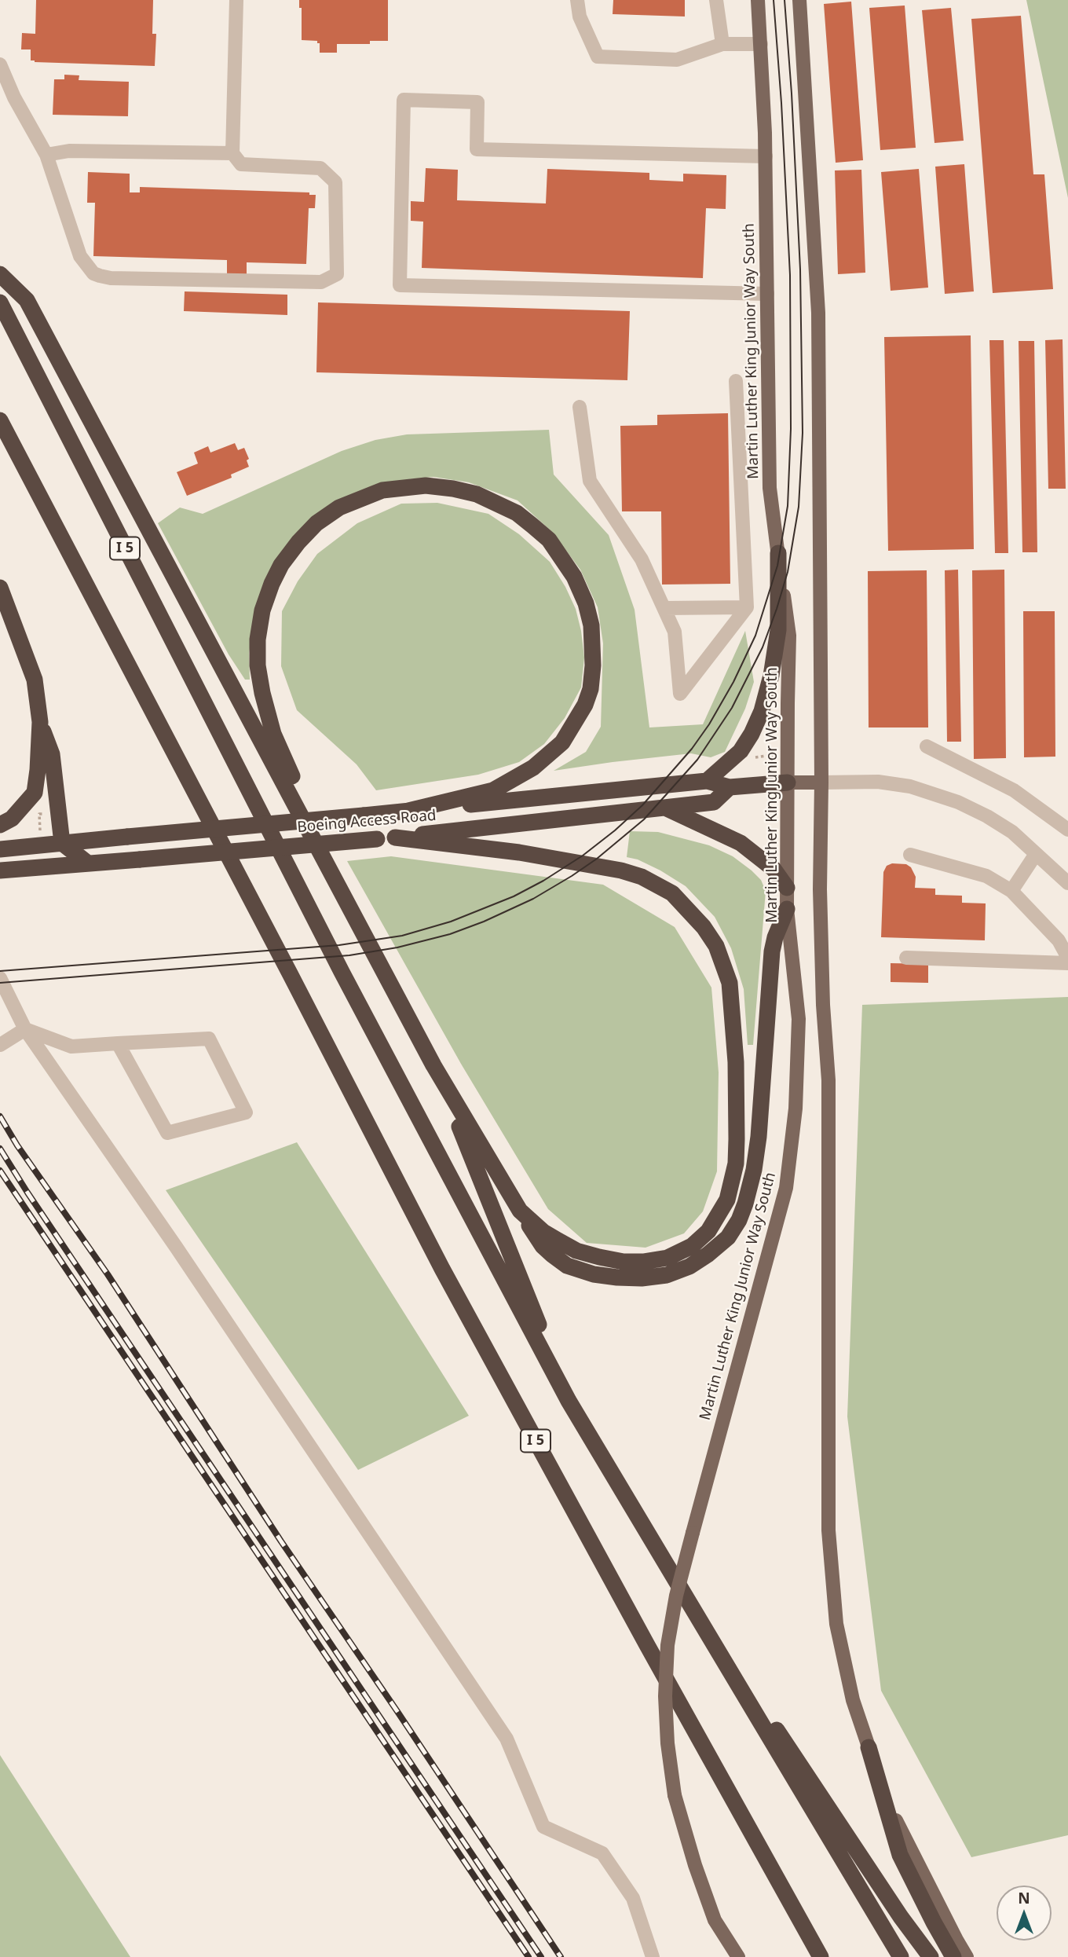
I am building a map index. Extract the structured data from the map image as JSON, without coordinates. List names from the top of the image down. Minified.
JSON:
{"streets":{"highway":["I 5","Boeing Access Road"],"main road":["Martin Luther King Junior Way South"]},"crossings":[["Martin Luther King Junior Way South","Boeing Access Road"]],"north":"top"}
